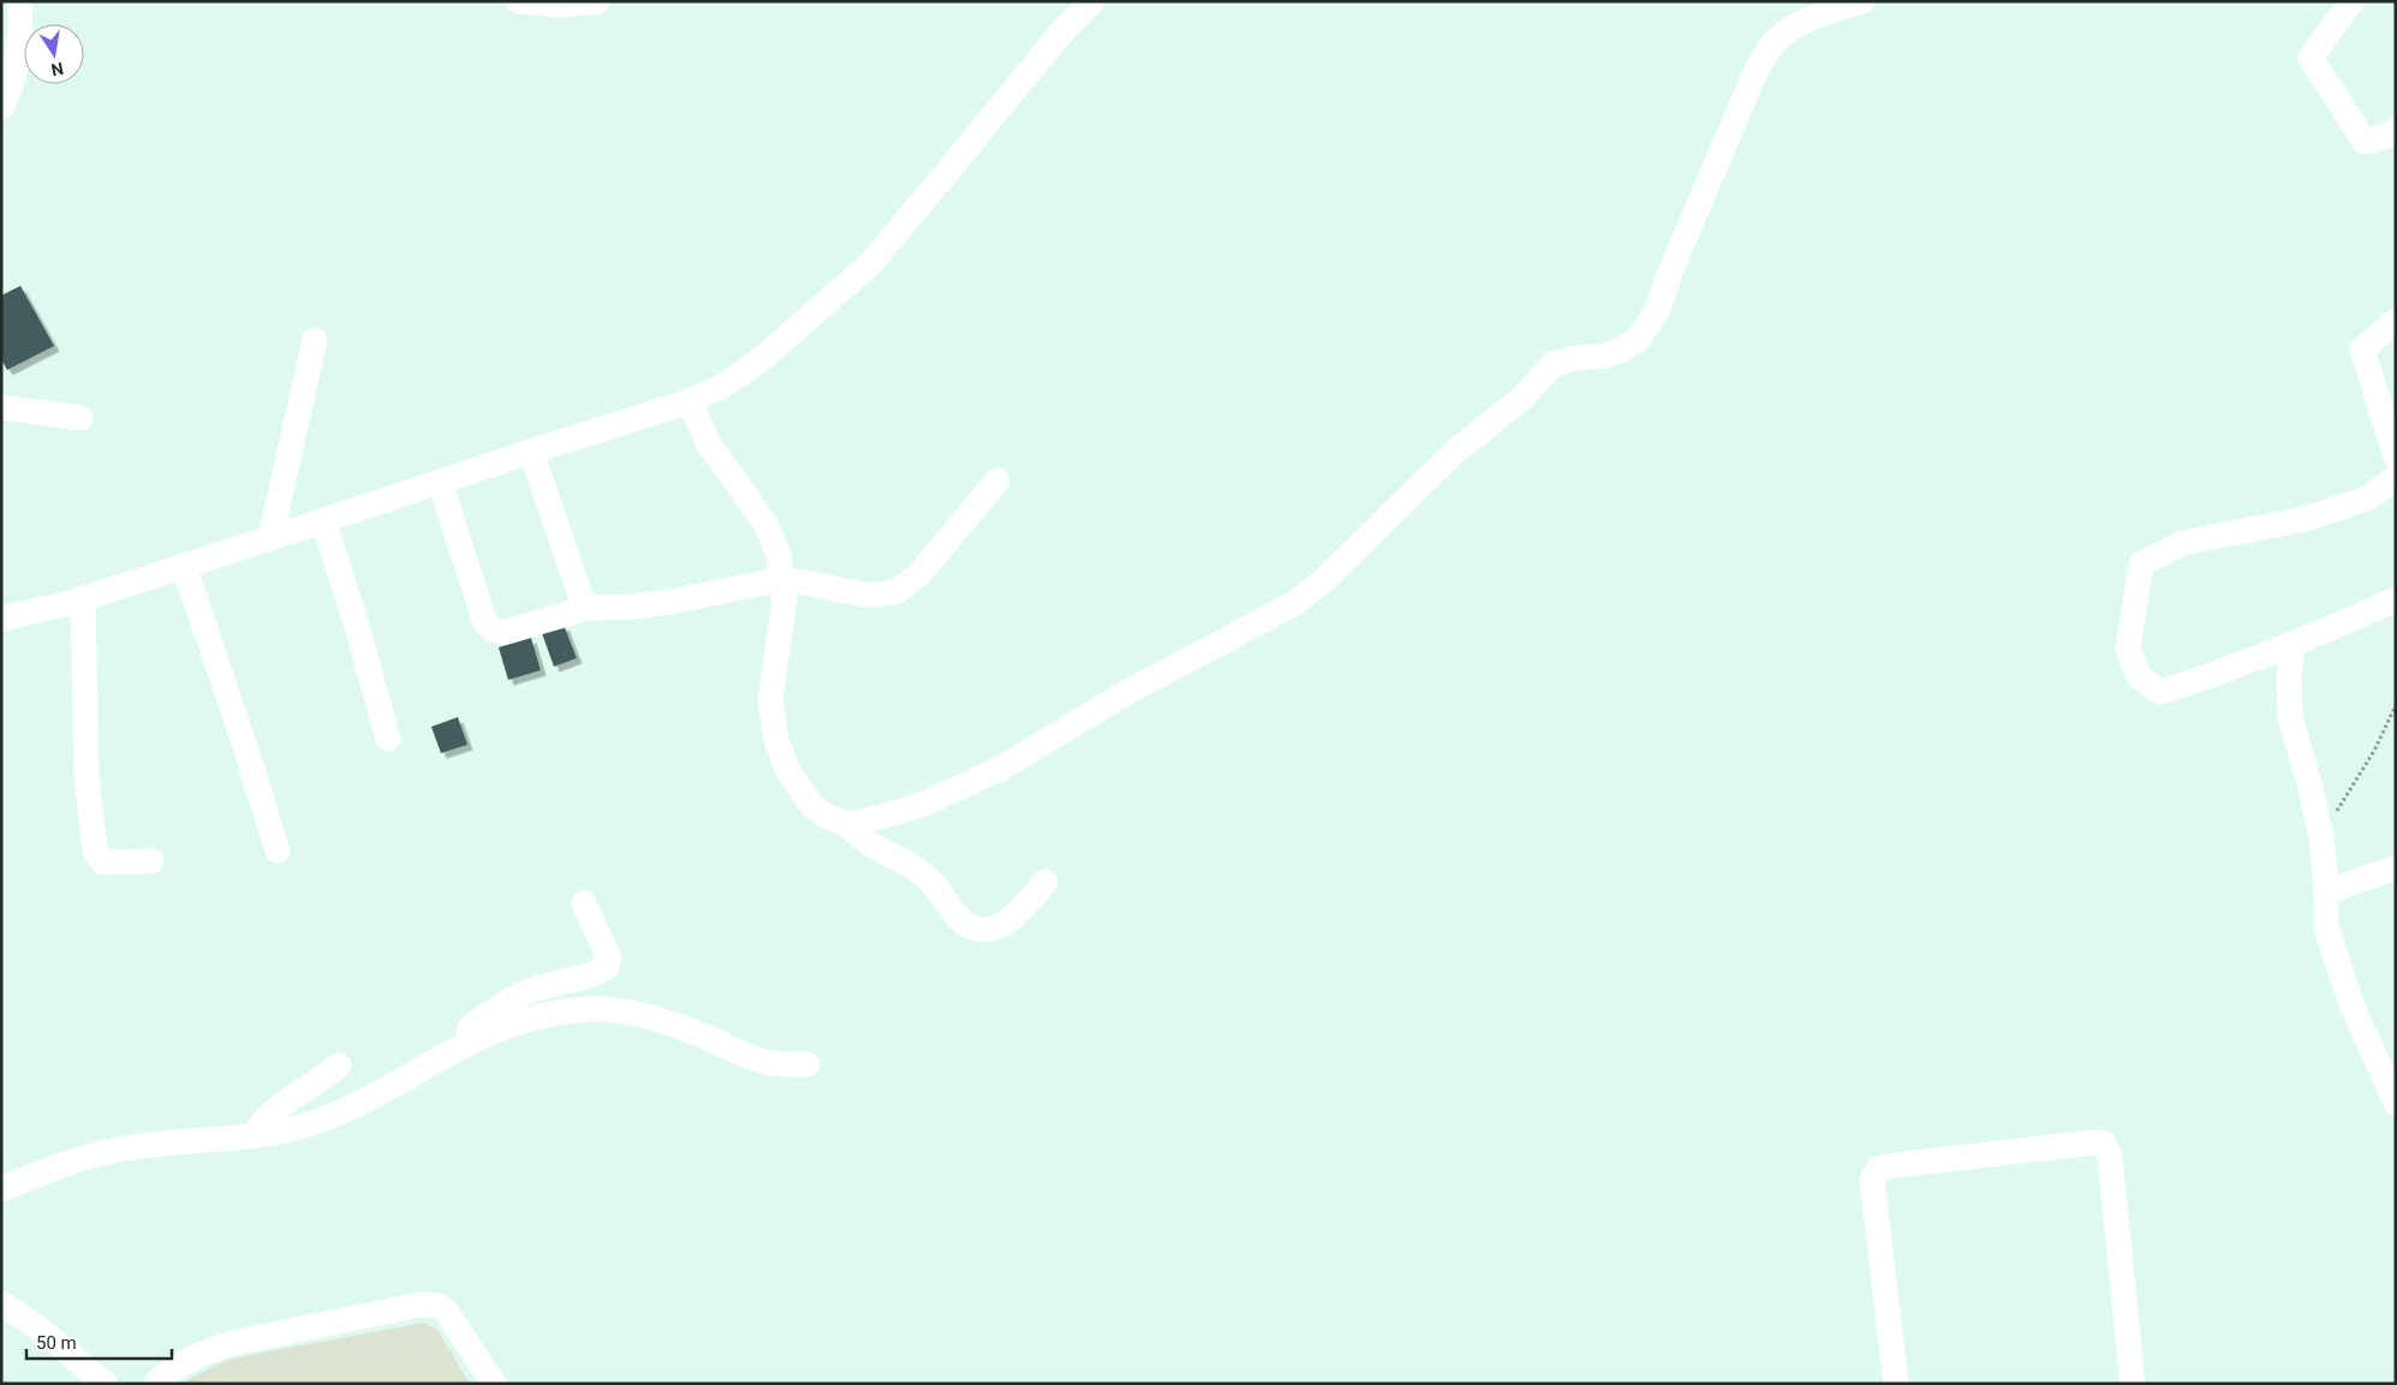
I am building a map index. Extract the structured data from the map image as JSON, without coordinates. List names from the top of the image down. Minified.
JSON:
{"scale_bar":"50 m","north":"bottom"}
